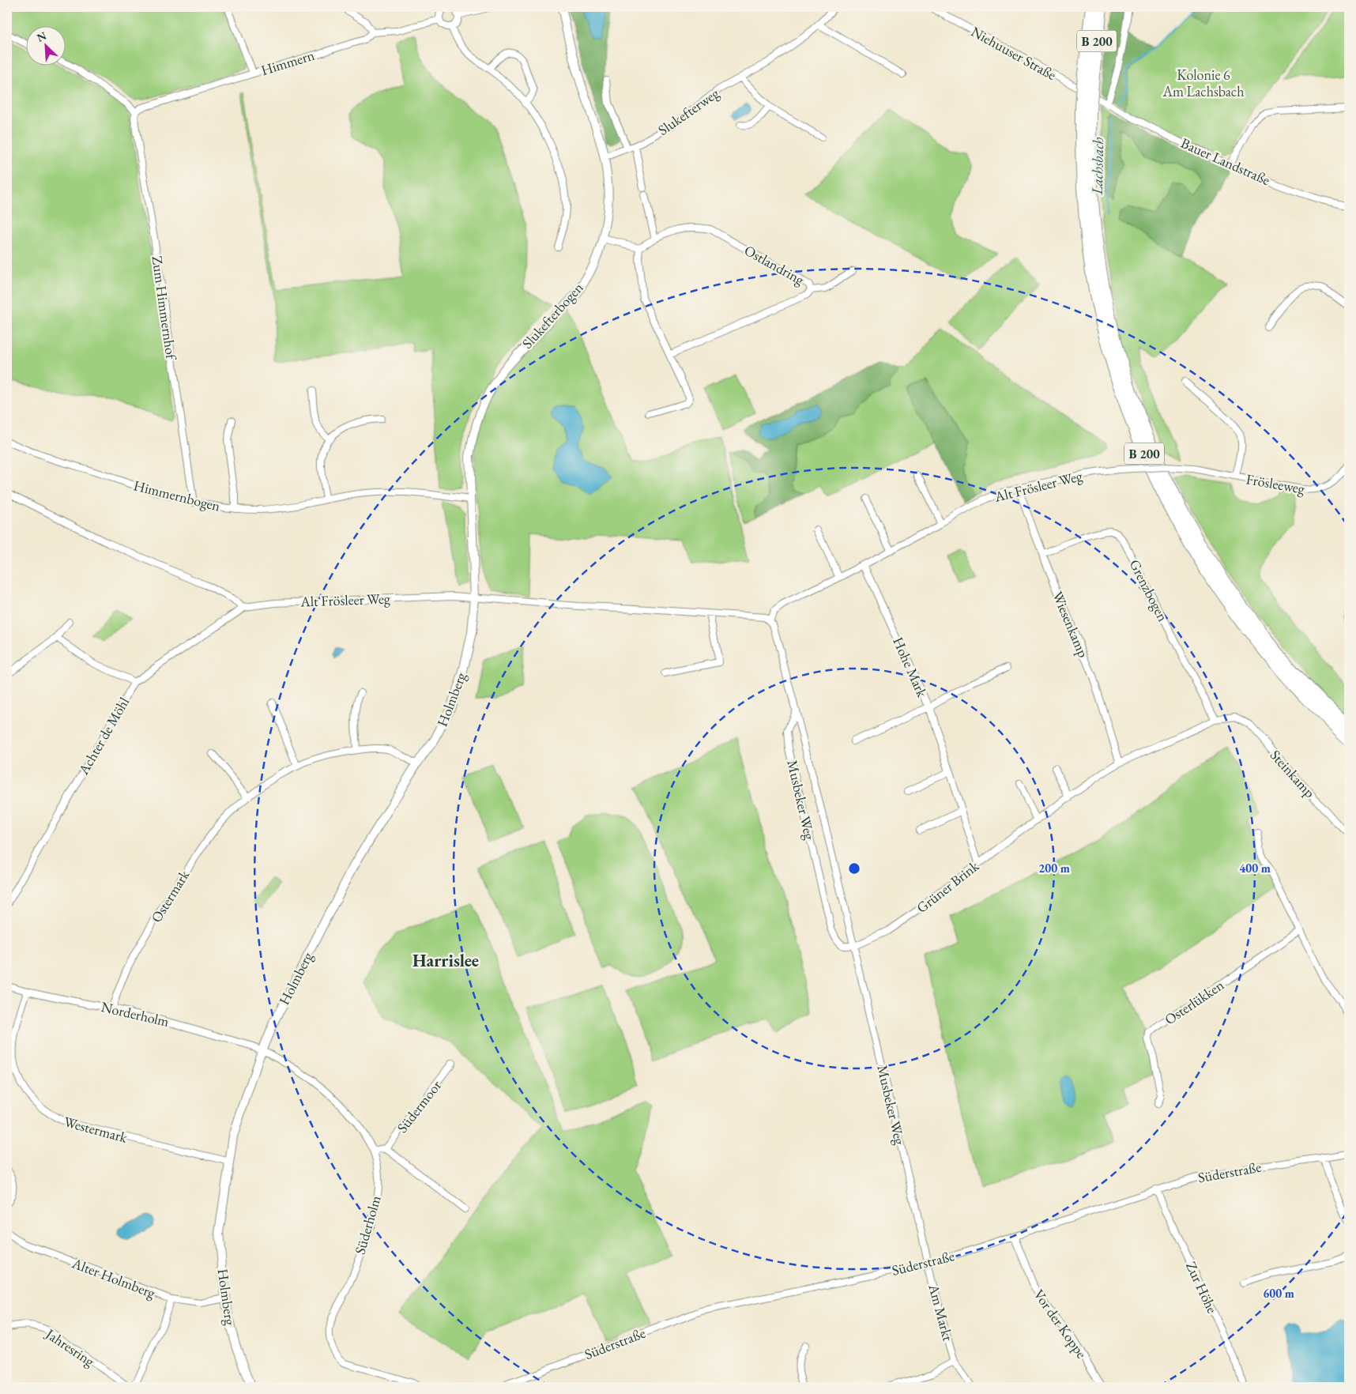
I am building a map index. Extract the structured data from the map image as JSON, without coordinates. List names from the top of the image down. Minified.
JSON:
{"streets":{"highway":["B 200"],"street":["Niehuuser Straße","Himmern","Slukefterweg","Bauer Landstraße","Ostlandring","Zum Himmernhof","Slukefterbogen","Frösleeweg","Alt Frösleer Weg","Himmernbogen","Grenzbogen","Wiesenkamp","Hohe Mark","Holmberg","Achter de Möhl","Steinkamp","Musbeker Weg","Grüner Brink","Ostermark","Osterlükken","Norderholm","Südermoor","Westermark","Süderstraße","Süderholm","Alter Holmberg","Zur Höhe","Am Markt","Vor der Koppe","Jahresring"]},"crossings":[["Niehuuser Straße","Bauer Landstraße"],["Himmern","Zum Himmernhof"],["Slukefterweg","Slukefterbogen"],["Zum Himmernhof","Himmernbogen"],["Slukefterbogen","Alt Frösleer Weg"],["Slukefterbogen","Himmernbogen"],["Slukefterbogen","Holmberg"],["Frösleeweg","Alt Frösleer Weg"],["Alt Frösleer Weg","Wiesenkamp"],["Alt Frösleer Weg","Hohe Mark"],["Alt Frösleer Weg","Holmberg"],["Alt Frösleer Weg","Achter de Möhl"],["Alt Frösleer Weg","Musbeker Weg"],["Grenzbogen","Wiesenkamp"],["Grenzbogen","Grüner Brink"],["Wiesenkamp","Grüner Brink"],["Hohe Mark","Grüner Brink"],["Holmberg","Ostermark"],["Holmberg","Norderholm"],["Holmberg","Westermark"],["Holmberg","Süderholm"],["Holmberg","Alter Holmberg"],["Steinkamp","Grüner Brink"],["Musbeker Weg","Grüner Brink"],["Musbeker Weg","Süderstraße"],["Musbeker Weg","Am Markt"],["Ostermark","Norderholm"],["Norderholm","Westermark"],["Norderholm","Süderholm"],["Süderstraße","Zur Höhe"],["Süderstraße","Am Markt"],["Süderstraße","Vor der Koppe"]],"districts":["Harrislee"],"water":["Lachsbach"],"parks":["Kolonie 6 Am Lachsbach"],"north":"top left","rings":["200 m","400 m","600 m"]}
